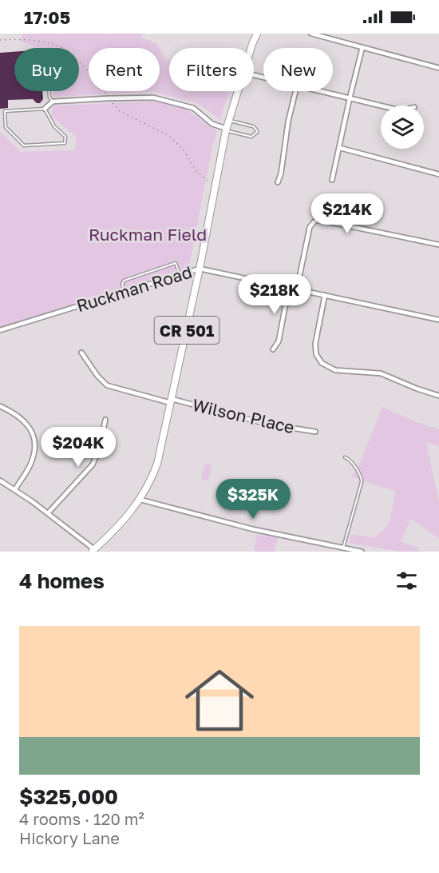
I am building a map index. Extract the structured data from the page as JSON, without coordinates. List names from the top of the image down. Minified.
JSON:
{"streets":{"main road":["CR 501"],"street":["Ruckman Road","Wilson Place"]},"crossings":[["Ruckman Road","CR 501"],["CR 501","Wilson Place"]],"parks":["Ruckman Field"],"page":{"status":"17:05","chip":["Buy","Rent","Filters","New"],"price":["$214K","$218K","$204K","$325K"],"heading":"4 homes","list":[{"name":"$325,000","note":"4 rooms · 120 m² · Hickory Lane"}]}}
